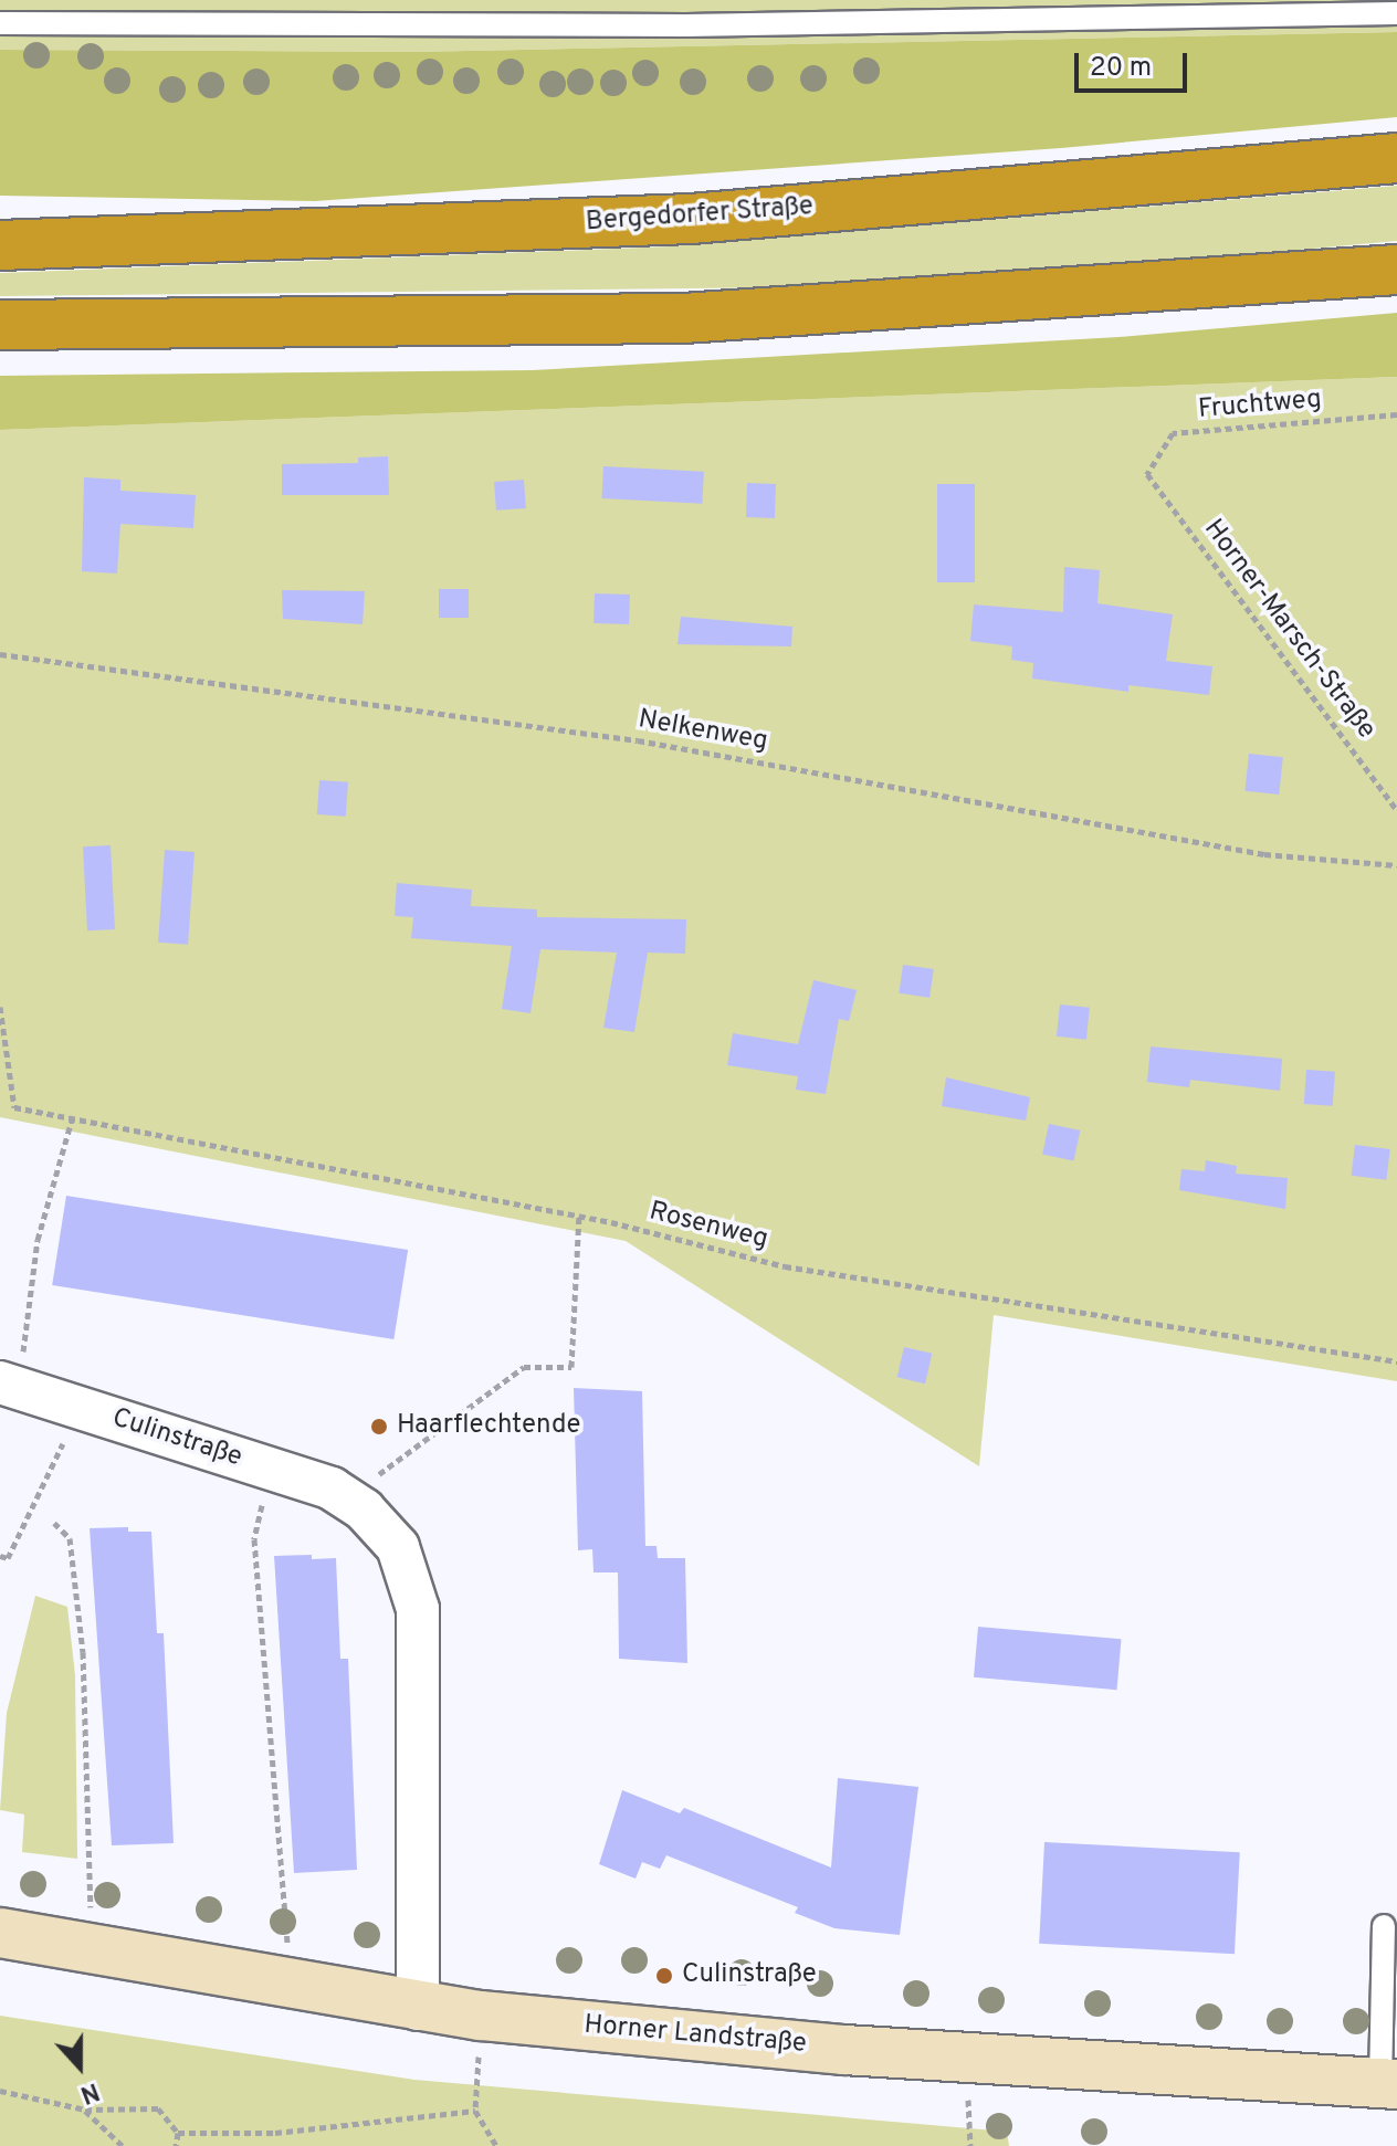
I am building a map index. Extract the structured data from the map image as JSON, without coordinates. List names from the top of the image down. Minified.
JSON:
{"streets":{"highway":["Bergedorfer Straße"],"main road":["Horner Landstraße"],"street":["Culinstraße"],"path":["Fruchtweg","Horner-Marsch-Straße","Nelkenweg","Rosenweg"]},"crossings":[["Fruchtweg","Horner-Marsch-Straße"],["Culinstraße","Horner Landstraße"]],"places":["Haarflechtende","Culinstraße"],"scale_bar":"20 m","north":"bottom"}
